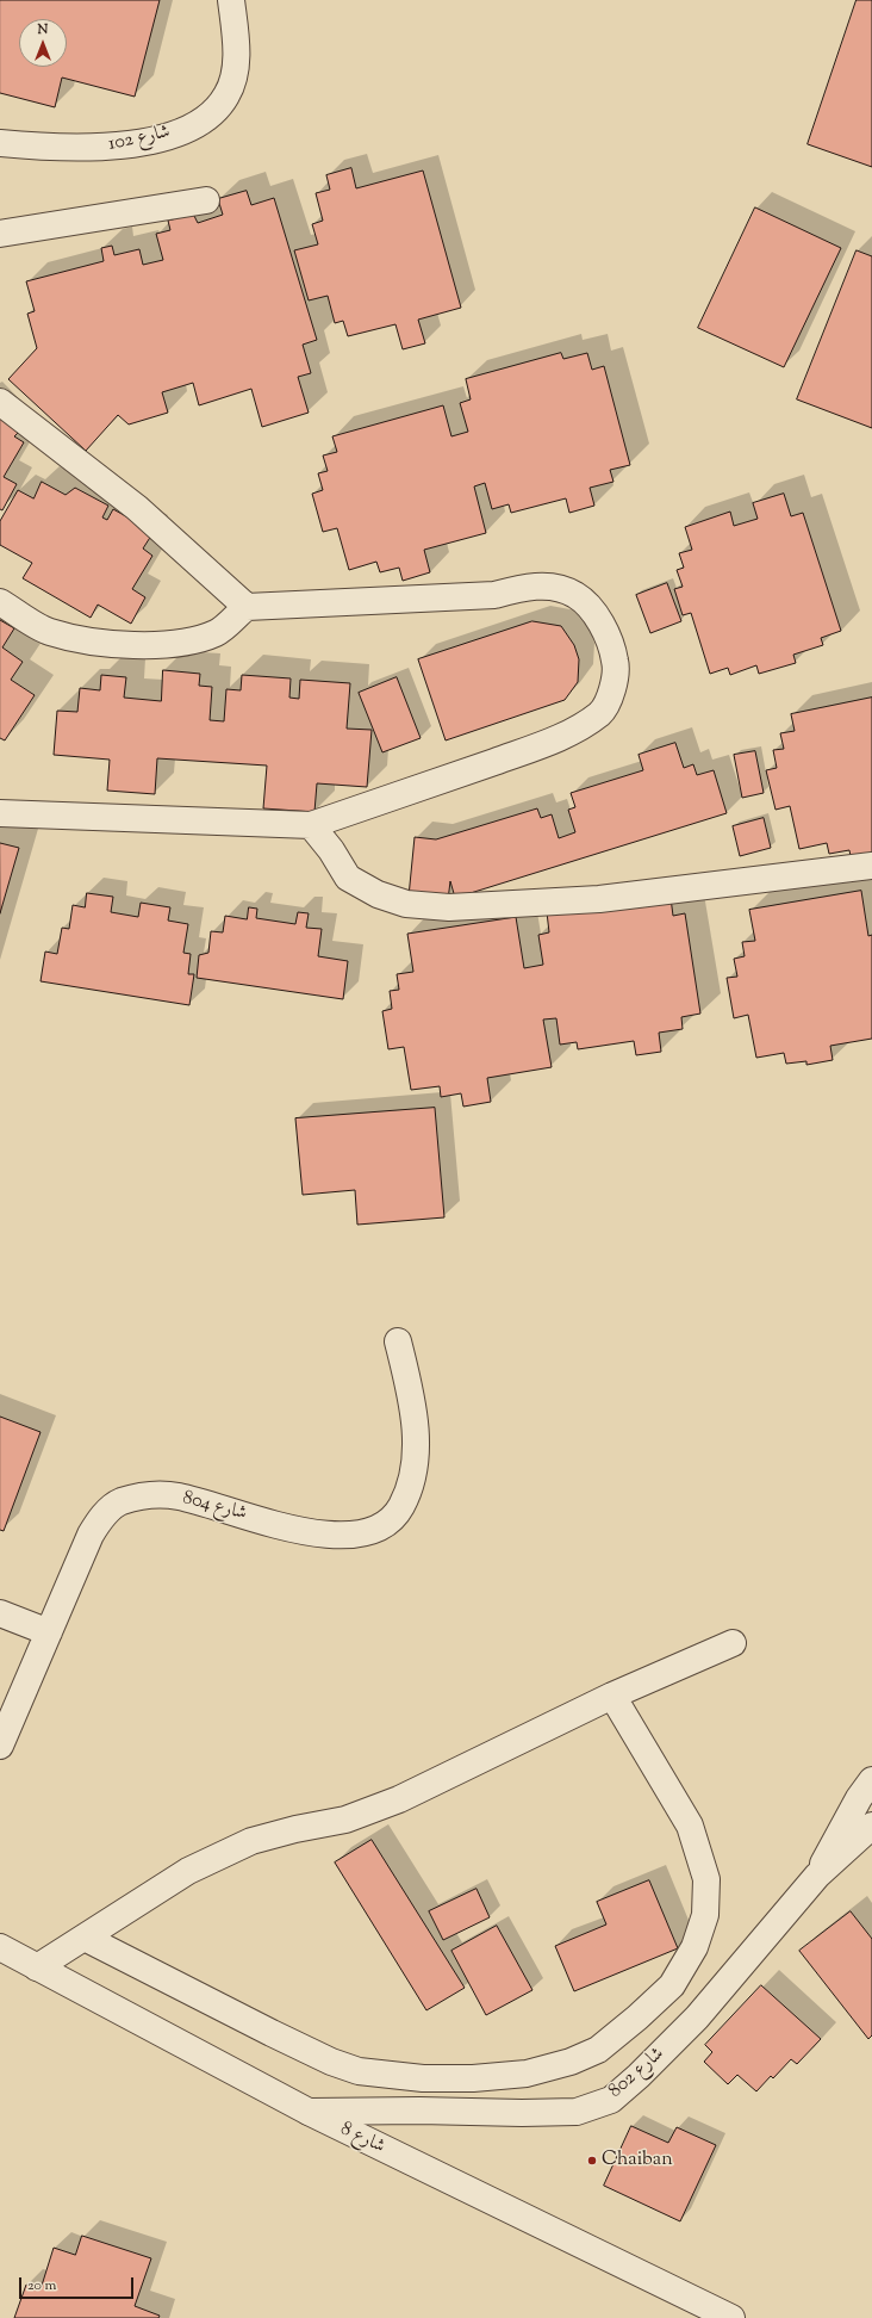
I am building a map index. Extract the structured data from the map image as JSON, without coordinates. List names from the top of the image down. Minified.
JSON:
{"streets":{"street":["شارع 102","شارع 804","شارع 802","شارع 8"]},"crossings":[["شارع 802","شارع 8"]],"places":["Chaiban"],"scale_bar":"20 m","north":"top"}
